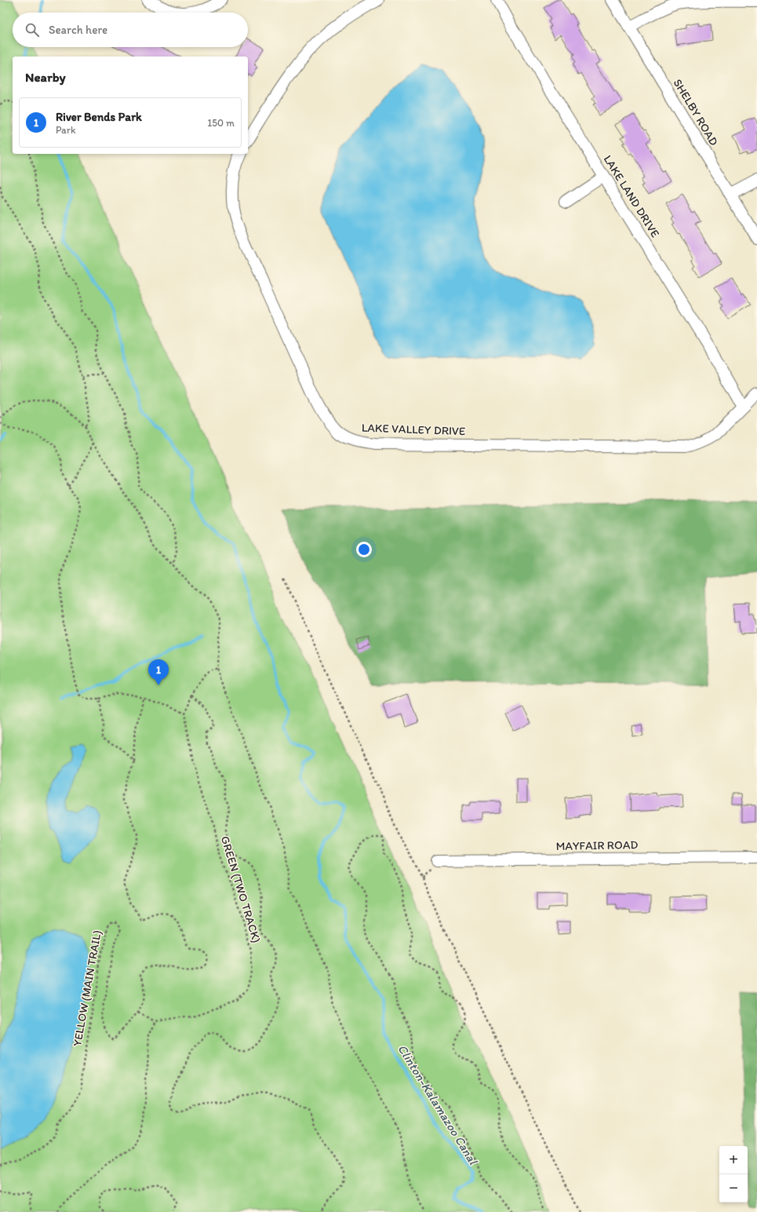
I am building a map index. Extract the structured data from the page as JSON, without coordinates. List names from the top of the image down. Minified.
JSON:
{"streets":{"street":["SHELBY ROAD","LAKE LAND DRIVE","LAKE VALLEY DRIVE","MAYFAIR ROAD"],"path":["GREEN (TWO TRACK)","YELLOW (MAIN TRAIL)"]},"crossings":[["LAKE LAND DRIVE","LAKE VALLEY DRIVE"]],"water":["Clinton-Kalamazoo Canal"],"page":{"search":"Search here","heading":"Nearby","list":[{"mark":"1","name":"River Bends Park","note":"Park","value":"150 m"}],"pins":"1","map_buttons":["+","−"]}}
